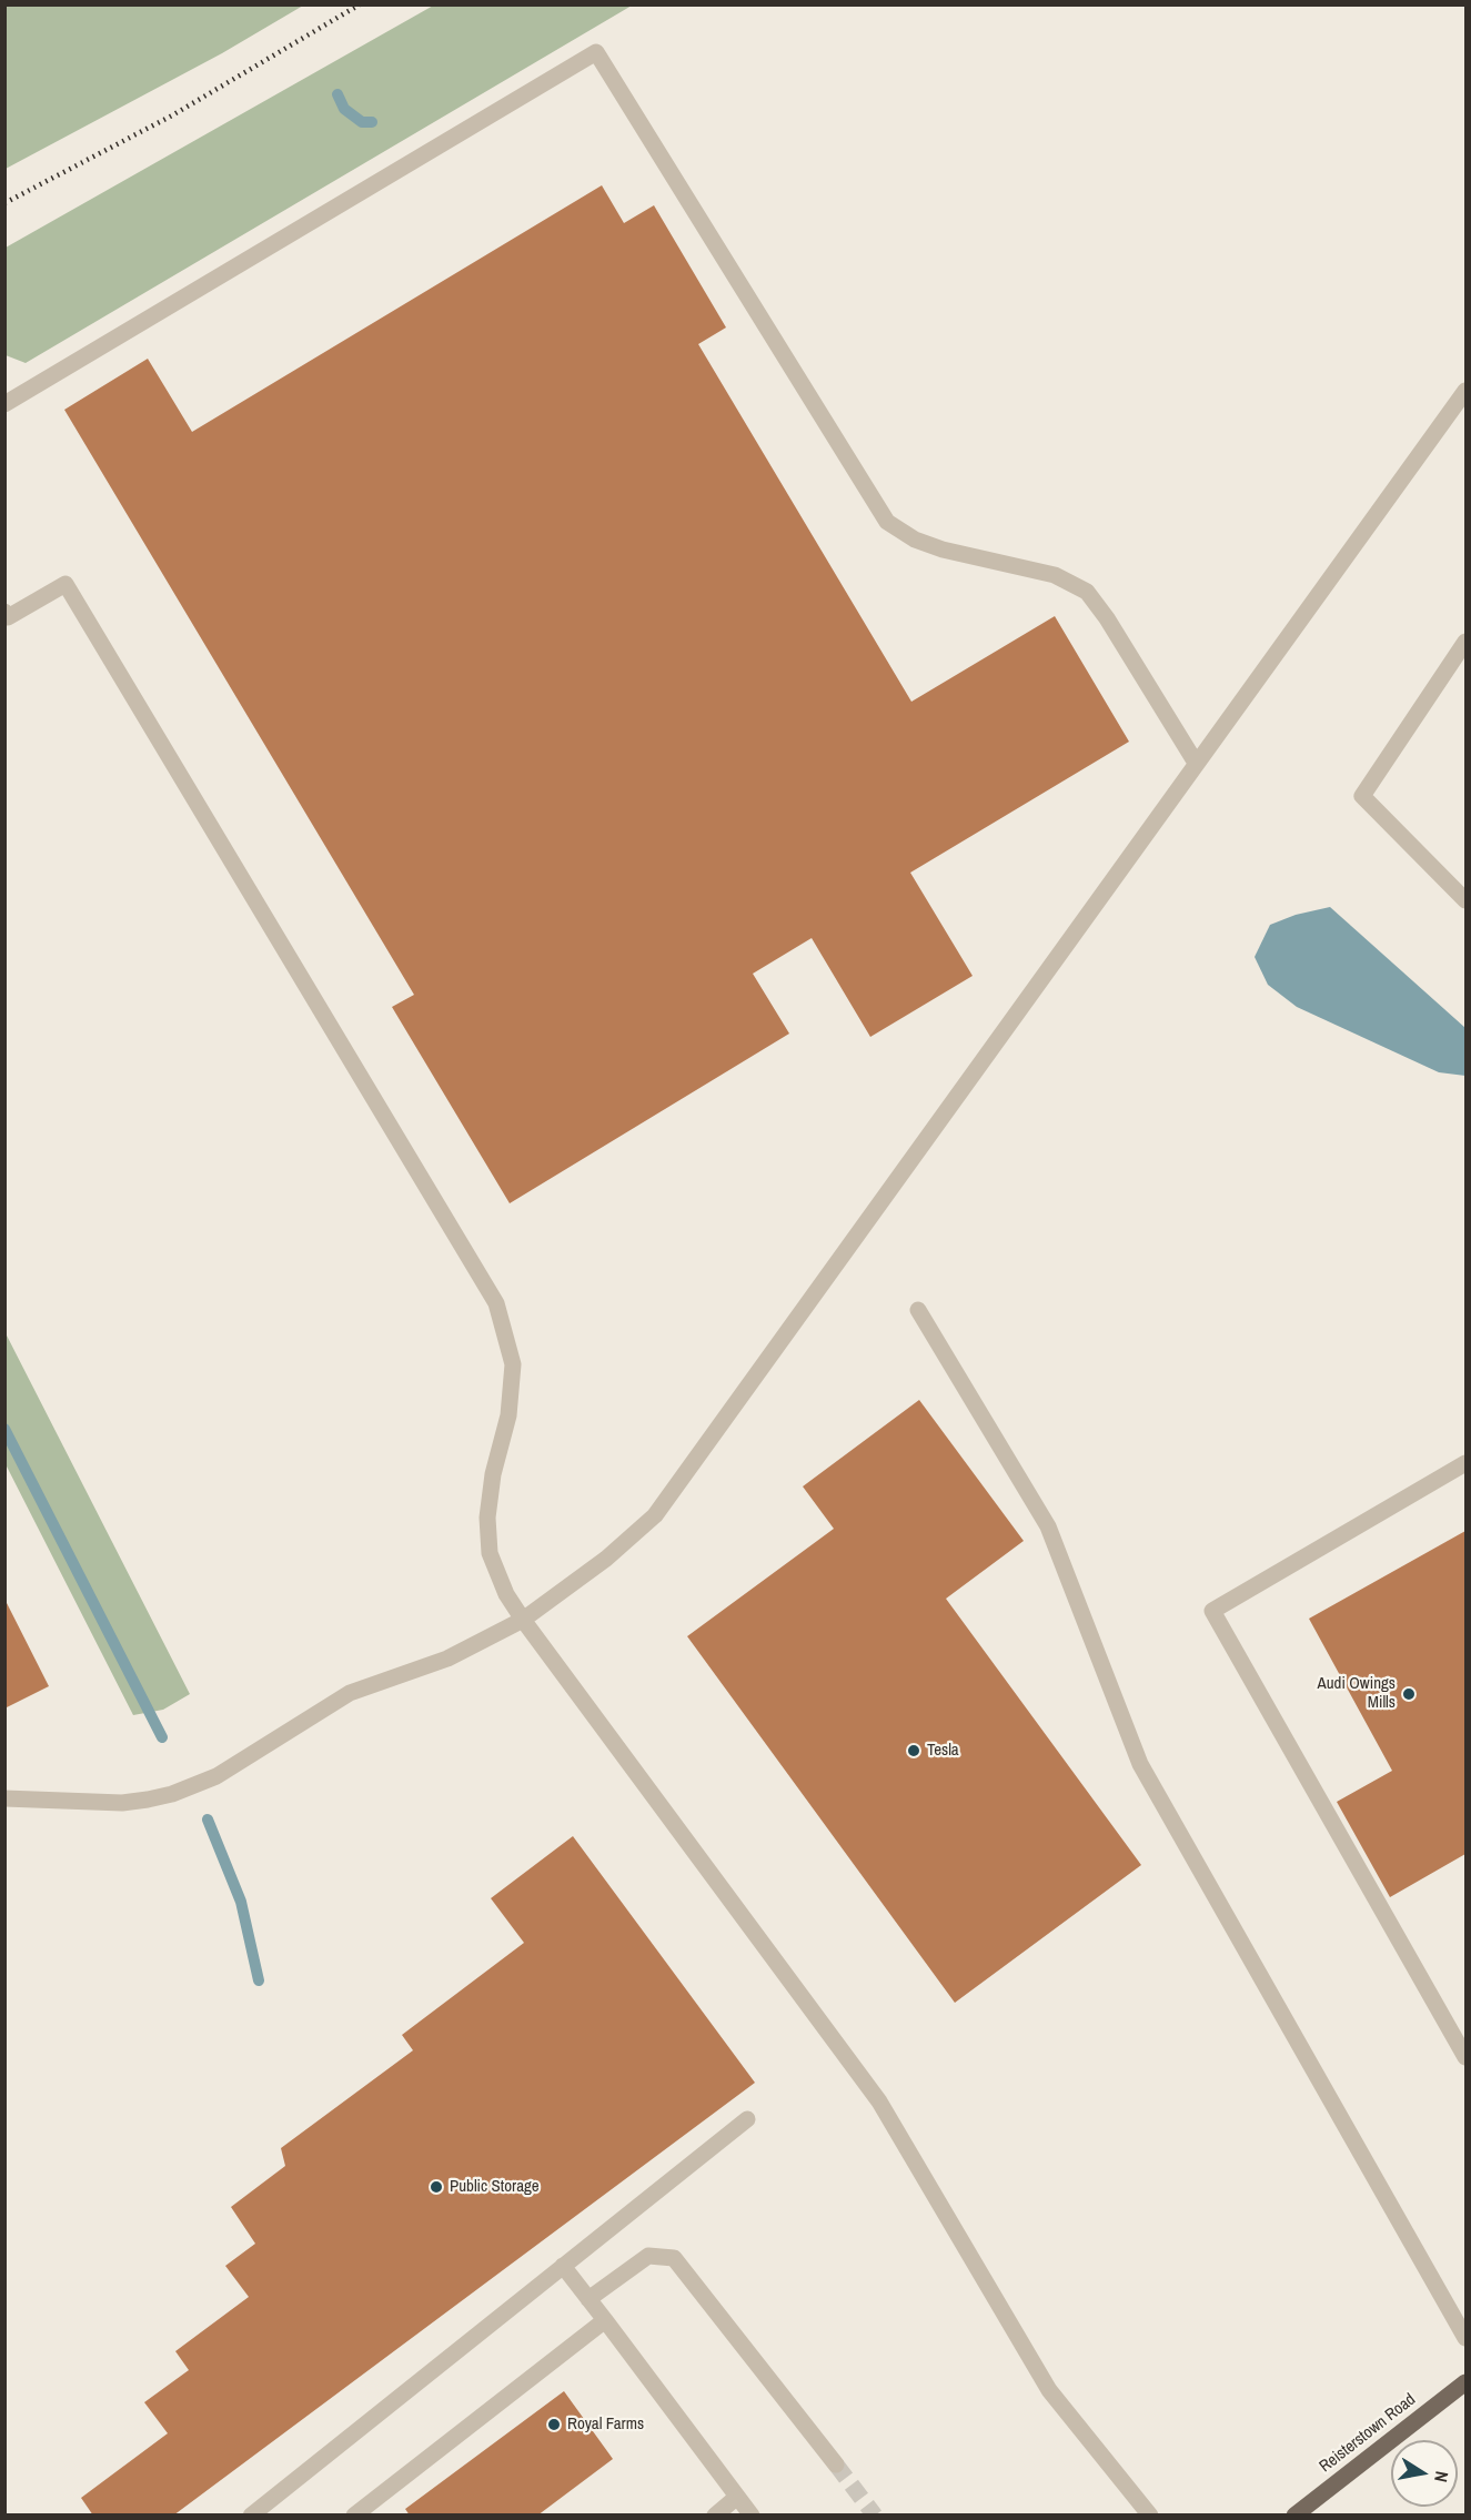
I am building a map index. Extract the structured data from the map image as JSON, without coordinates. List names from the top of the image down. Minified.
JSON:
{"streets":{"main road":["Reisterstown Road"]},"places":["Audi Owings Mills","Tesla","Public Storage","Royal Farms"],"north":"right"}
